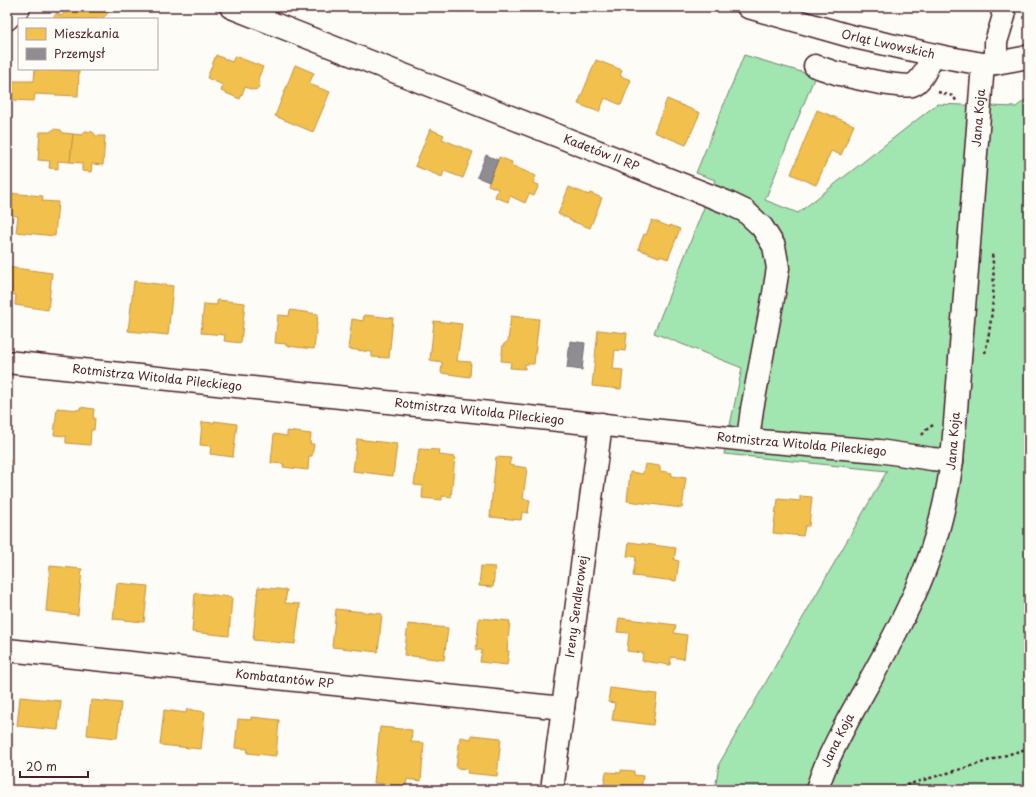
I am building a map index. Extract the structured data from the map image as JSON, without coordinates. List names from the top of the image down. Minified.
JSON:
{"streets":{"street":["Orląt Lwowskich","Jana Koja","Kadetów II RP","Rotmistrza Witolda Pileckiego","Ireny Sendlerowej","Kombatantów RP"]},"crossings":[["Orląt Lwowskich","Jana Koja"],["Jana Koja","Rotmistrza Witolda Pileckiego"],["Kadetów II RP","Rotmistrza Witolda Pileckiego"],["Rotmistrza Witolda Pileckiego","Ireny Sendlerowej"],["Ireny Sendlerowej","Kombatantów RP"]],"legend":["Mieszkania","Przemysł"],"scale_bar":"20 m"}
